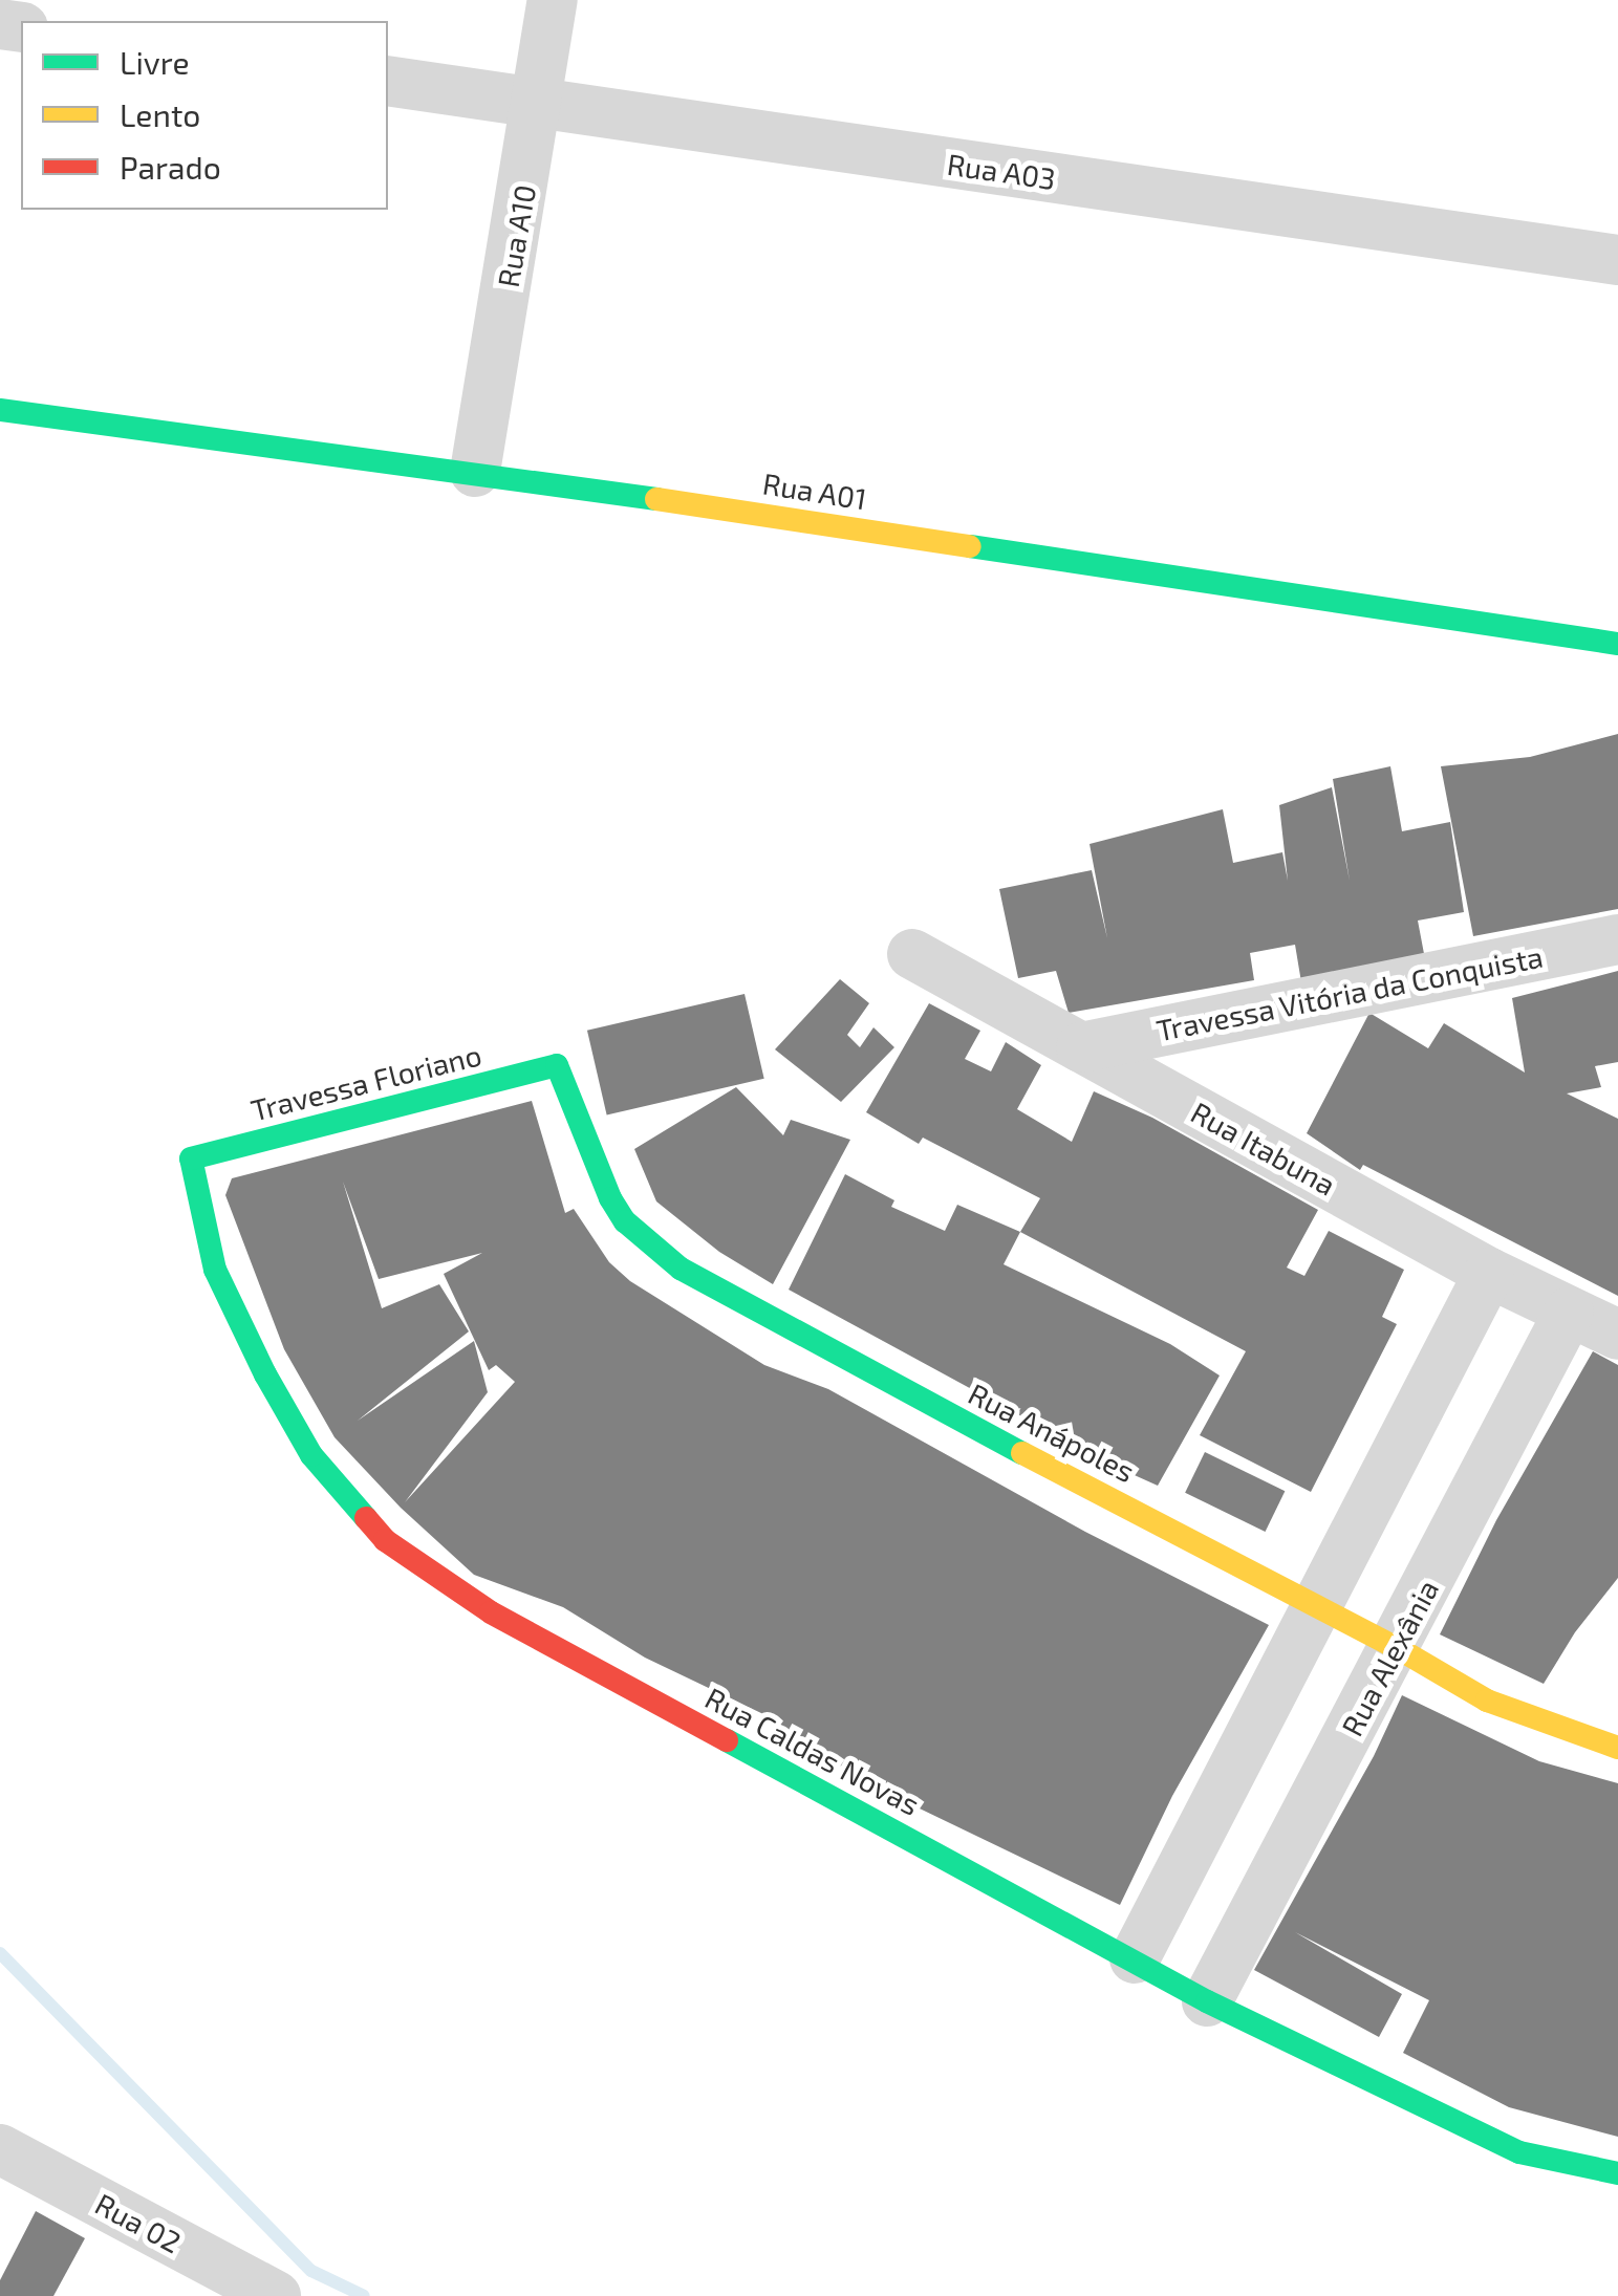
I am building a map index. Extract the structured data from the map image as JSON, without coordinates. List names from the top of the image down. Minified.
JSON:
{"streets":{"street":["Rua A03","Rua A10","Rua A01","Travessa Vitória da Conquista","Travessa Floriano","Rua Itabuna","Rua Anápoles","Rua Alexânia","Rua Caldas Novas","Rua 02"]},"crossings":[["Rua A03","Rua A10"],["Rua A10","Rua A01"],["Travessa Vitória da Conquista","Rua Itabuna"],["Travessa Floriano","Rua Anápoles"],["Travessa Floriano","Rua Caldas Novas"],["Rua Itabuna","Rua Alexânia"],["Rua Anápoles","Rua Alexânia"],["Rua Alexânia","Rua Caldas Novas"]],"legend":["Livre","Lento","Parado"]}
